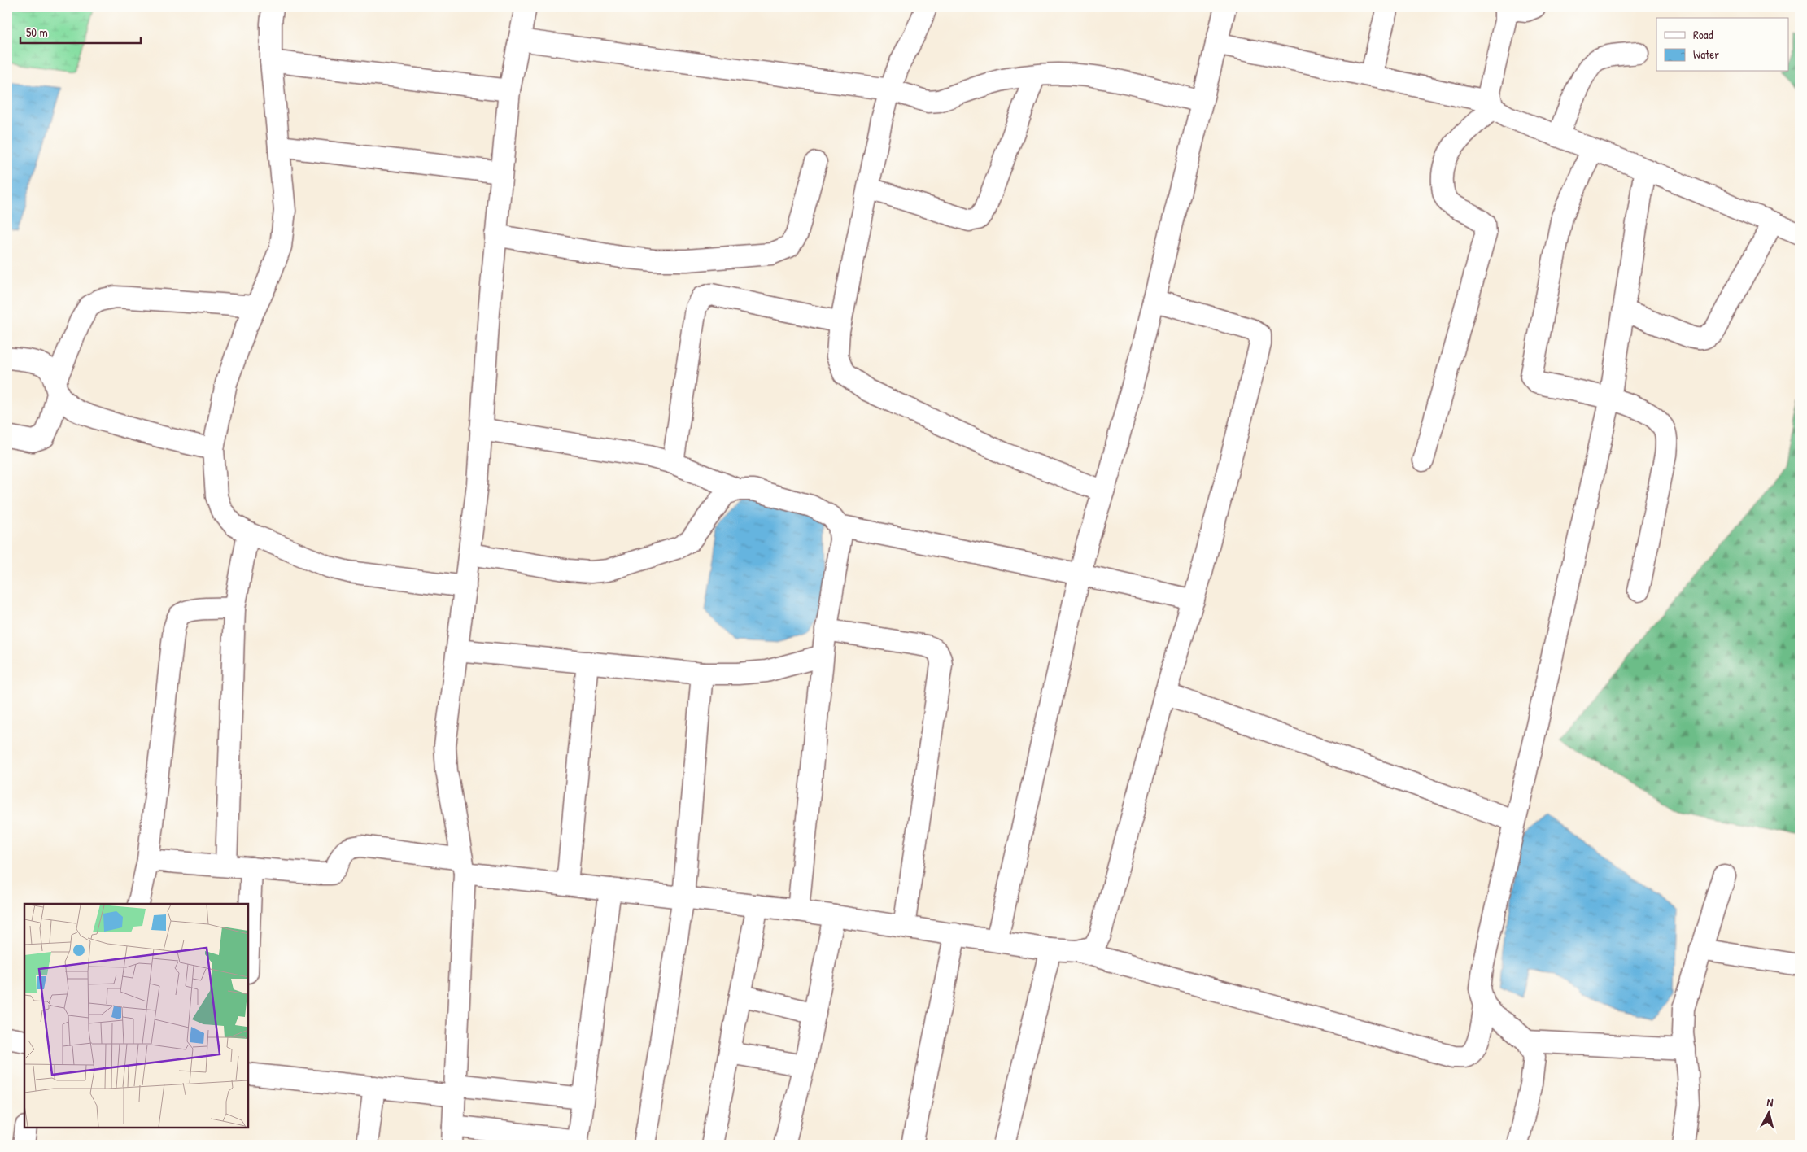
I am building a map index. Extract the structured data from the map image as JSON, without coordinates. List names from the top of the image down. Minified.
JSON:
{"legend":["Road","Water"],"scale_bar":"50 m","north":"top"}
